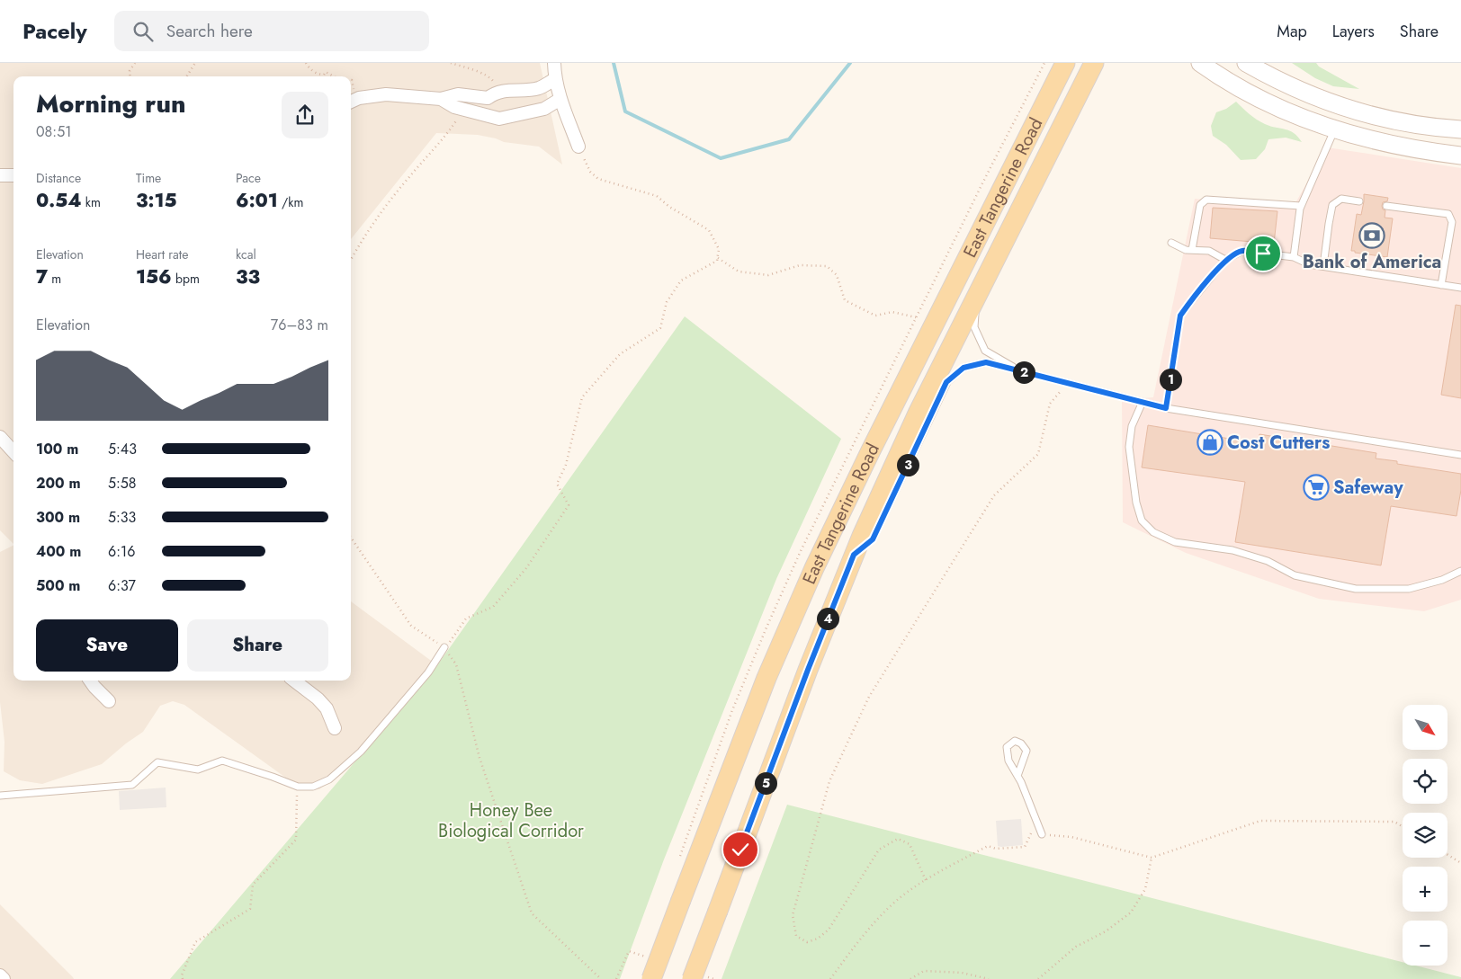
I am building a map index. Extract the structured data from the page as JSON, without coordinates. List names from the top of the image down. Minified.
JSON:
{"streets":{"main road":["East Tangerine Road"]},"parks":["Honey Bee Biological Corridor"],"places":{"bank":["Bank of America"],"shop":["Cost Cutters"],"supermarket":["Safeway"]},"north":"bottom right","page":{"header":"Pacely","search":"Search here","nav":["Map","Layers","Share"],"heading":["Morning run","08:51"],"stats":[["Distance","0.54 km"],["Time","3:15"],["Pace","6:01 /km"],["Elevation","7 m"],["Heart rate","156 bpm"],["kcal","33"]],"chart":["Elevation","76–83 m"],"pins":["2","1","3","4","5"],"list":[{"name":"100 m","note":"5:43"},{"name":"200 m","note":"5:58"},{"name":"300 m","note":"5:33"},{"name":"400 m","note":"6:16"},{"name":"500 m","note":"6:37"}],"buttons":["Save","Share"],"map_buttons":["+","−"]}}
